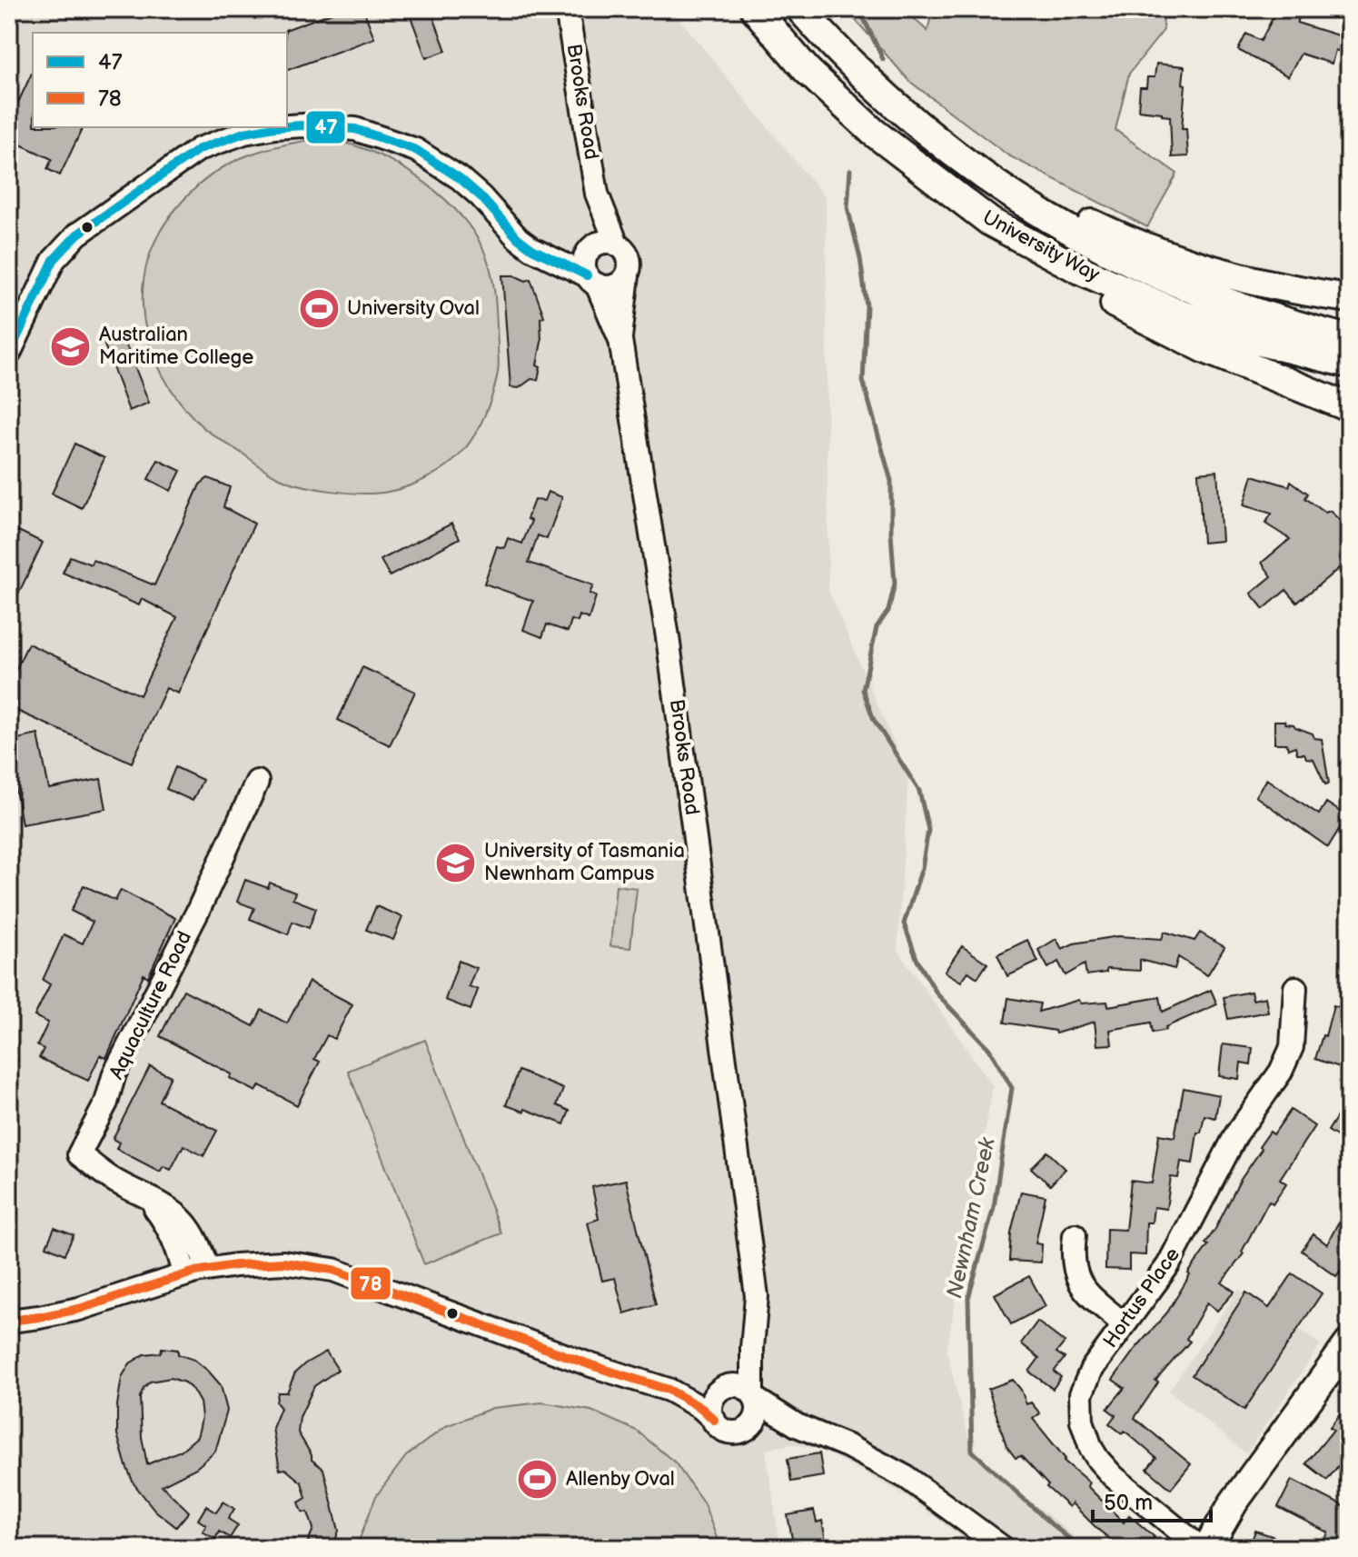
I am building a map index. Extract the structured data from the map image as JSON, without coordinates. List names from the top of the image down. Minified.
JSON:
{"streets":{"main road":["University Way"],"street":["Brooks Road","Aquaculture Road","Hortus Place"]},"water":["Newnham Creek"],"places":{"sports":["University Oval","Allenby Oval"],"school or university":["Australian Maritime College","University of Tasmania Newnham Campus"]},"lines":["transit line 47","transit line 78"],"legend":["47","78"],"scale_bar":"50 m"}
